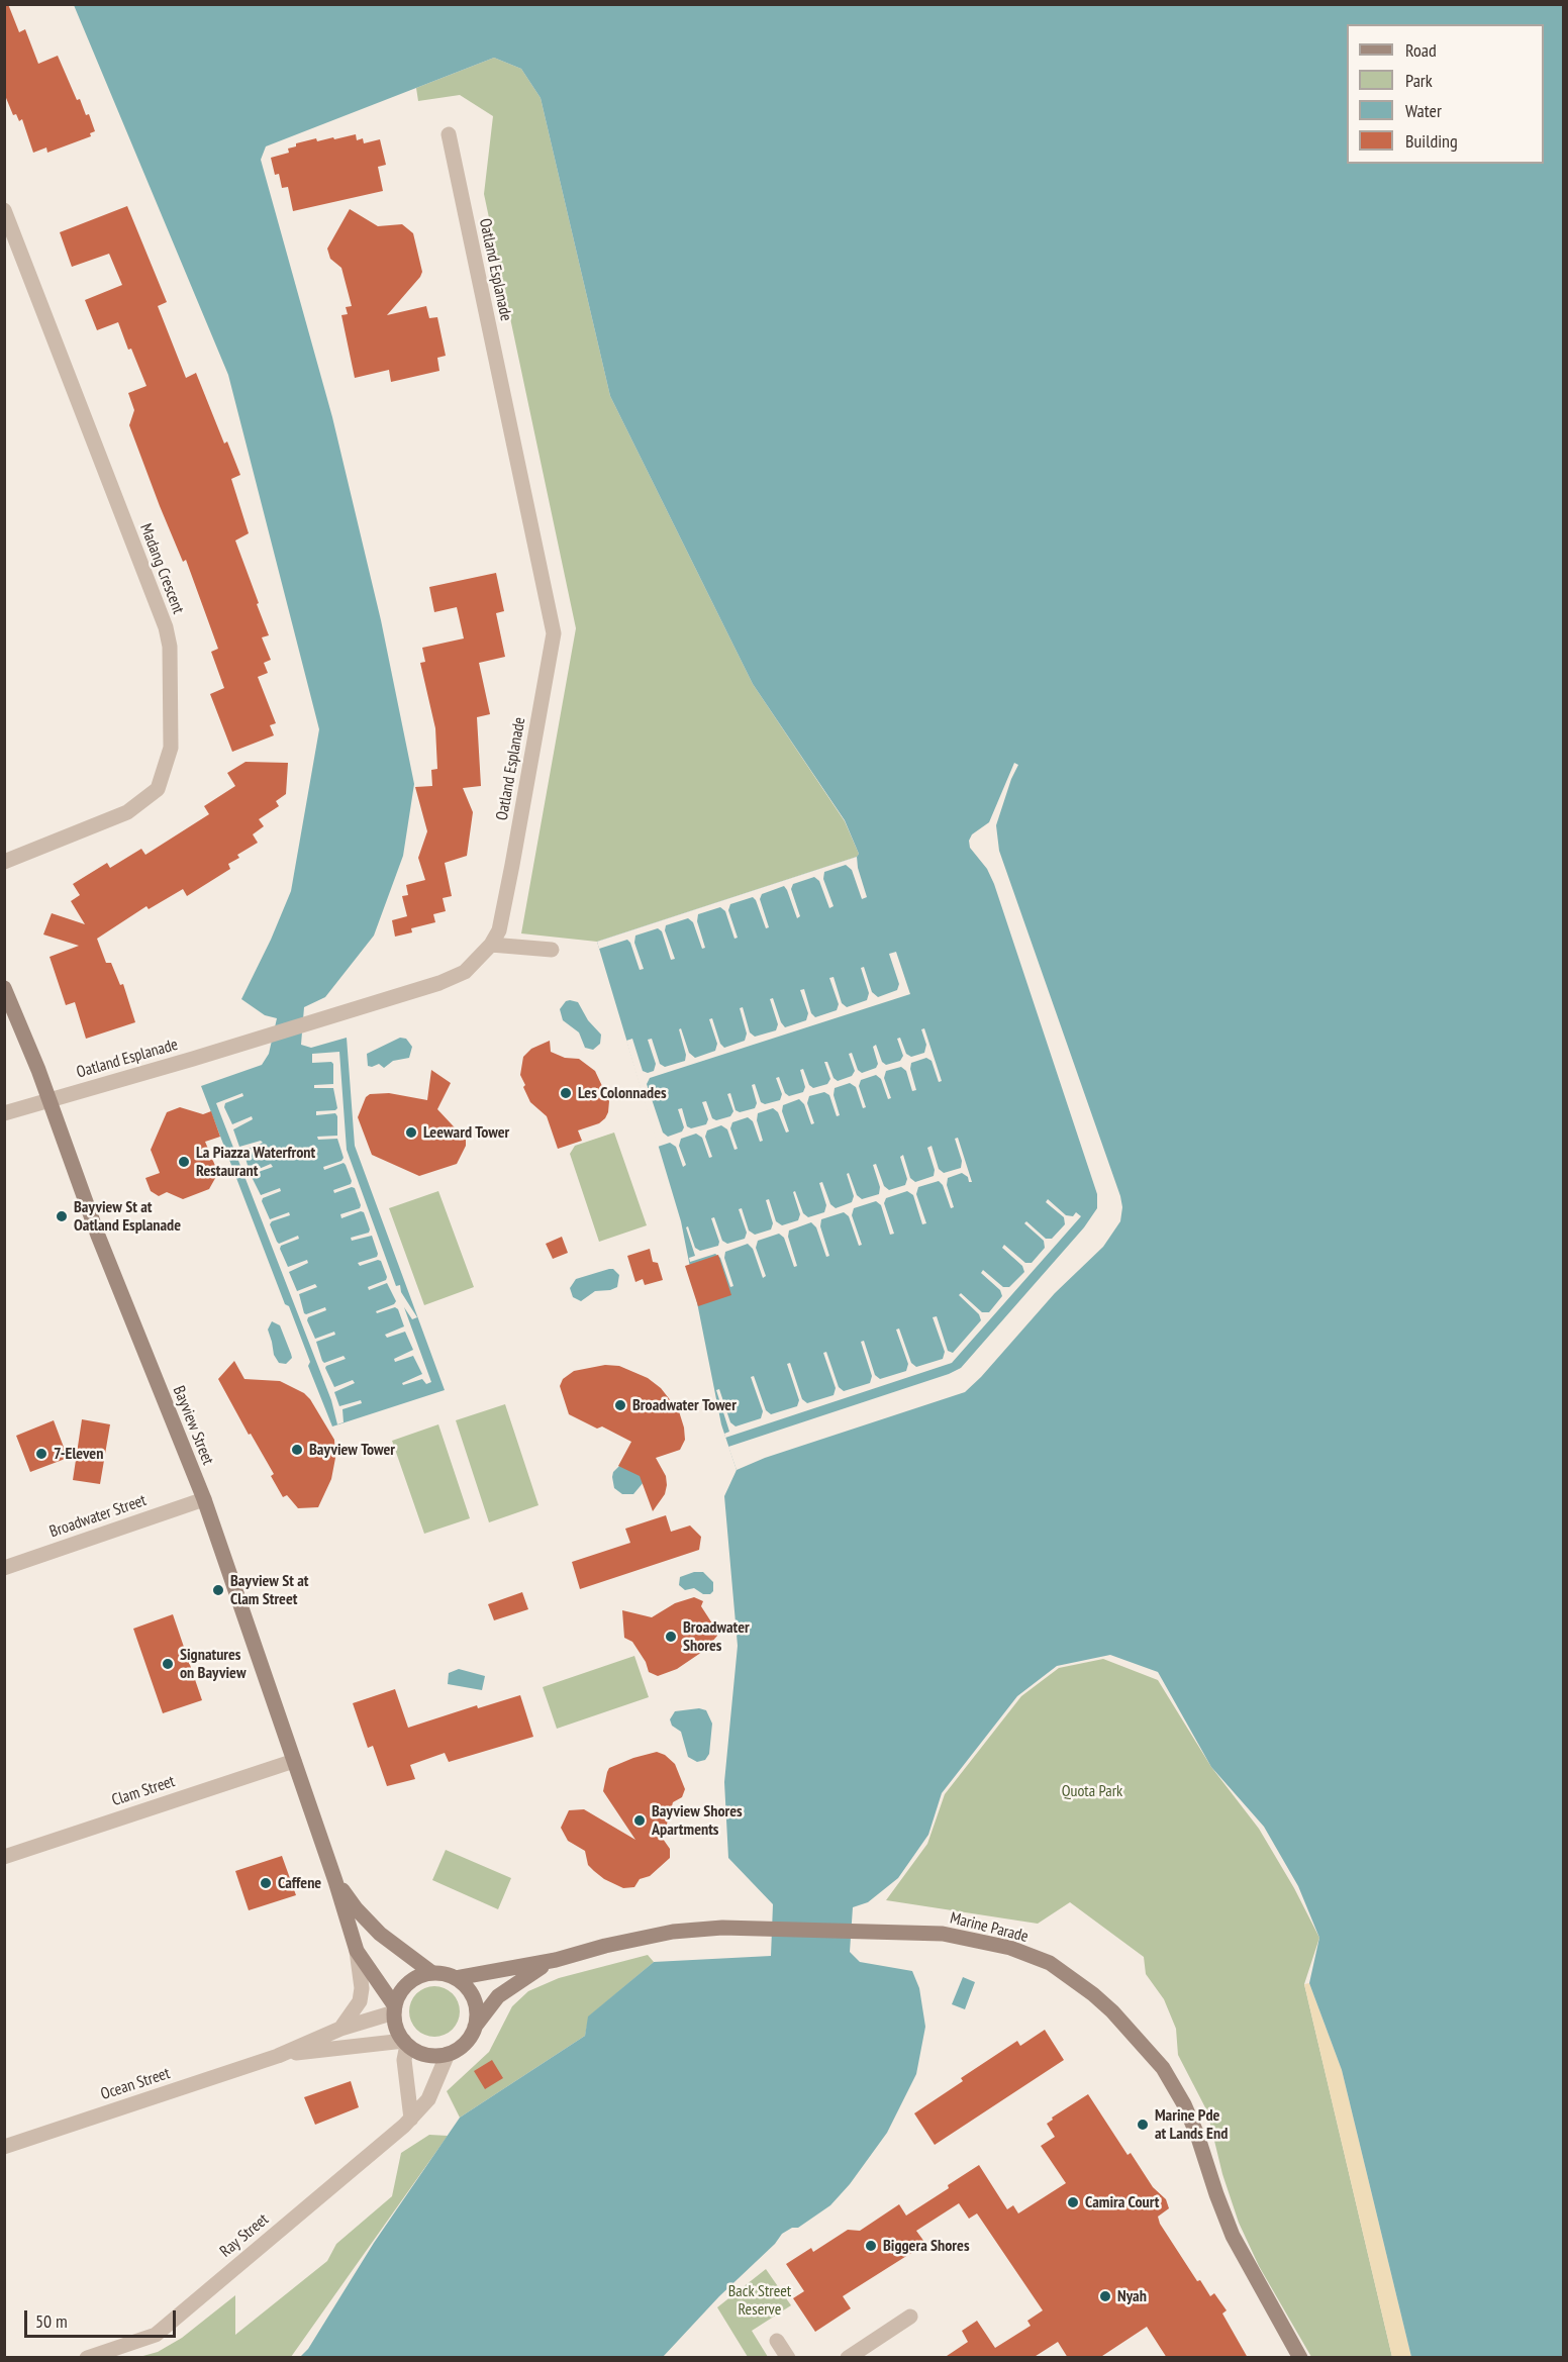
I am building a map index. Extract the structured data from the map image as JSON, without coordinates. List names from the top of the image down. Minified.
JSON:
{"streets":{"main road":["Bayview Street","Marine Parade"],"street":["Oatland Esplanade","Madang Crescent","Broadwater Street","Clam Street","Ocean Street","Ray Street"]},"crossings":[["Oatland Esplanade","Bayview Street"],["Bayview Street","Broadwater Street"],["Bayview Street","Clam Street"],["Bayview Street","Marine Parade"],["Bayview Street","Ocean Street"],["Bayview Street","Ray Street"],["Marine Parade","Ocean Street"],["Marine Parade","Ray Street"],["Ocean Street","Ray Street"]],"parks":["Quota Park","Back Street Reserve"],"places":["Les Colonnades","Leeward Tower","La Piazza Waterfront Restaurant","Bayview St at Oatland Esplanade","Broadwater Tower","Bayview Tower","7-Eleven","Bayview St at Clam Street","Broadwater Shores","Signatures on Bayview","Bayview Shores Apartments","Caffene","Marine Pde at Lands End","Camira Court","Biggera Shores","Nyah"],"legend":["Road","Park","Water","Building"],"scale_bar":"50 m"}
